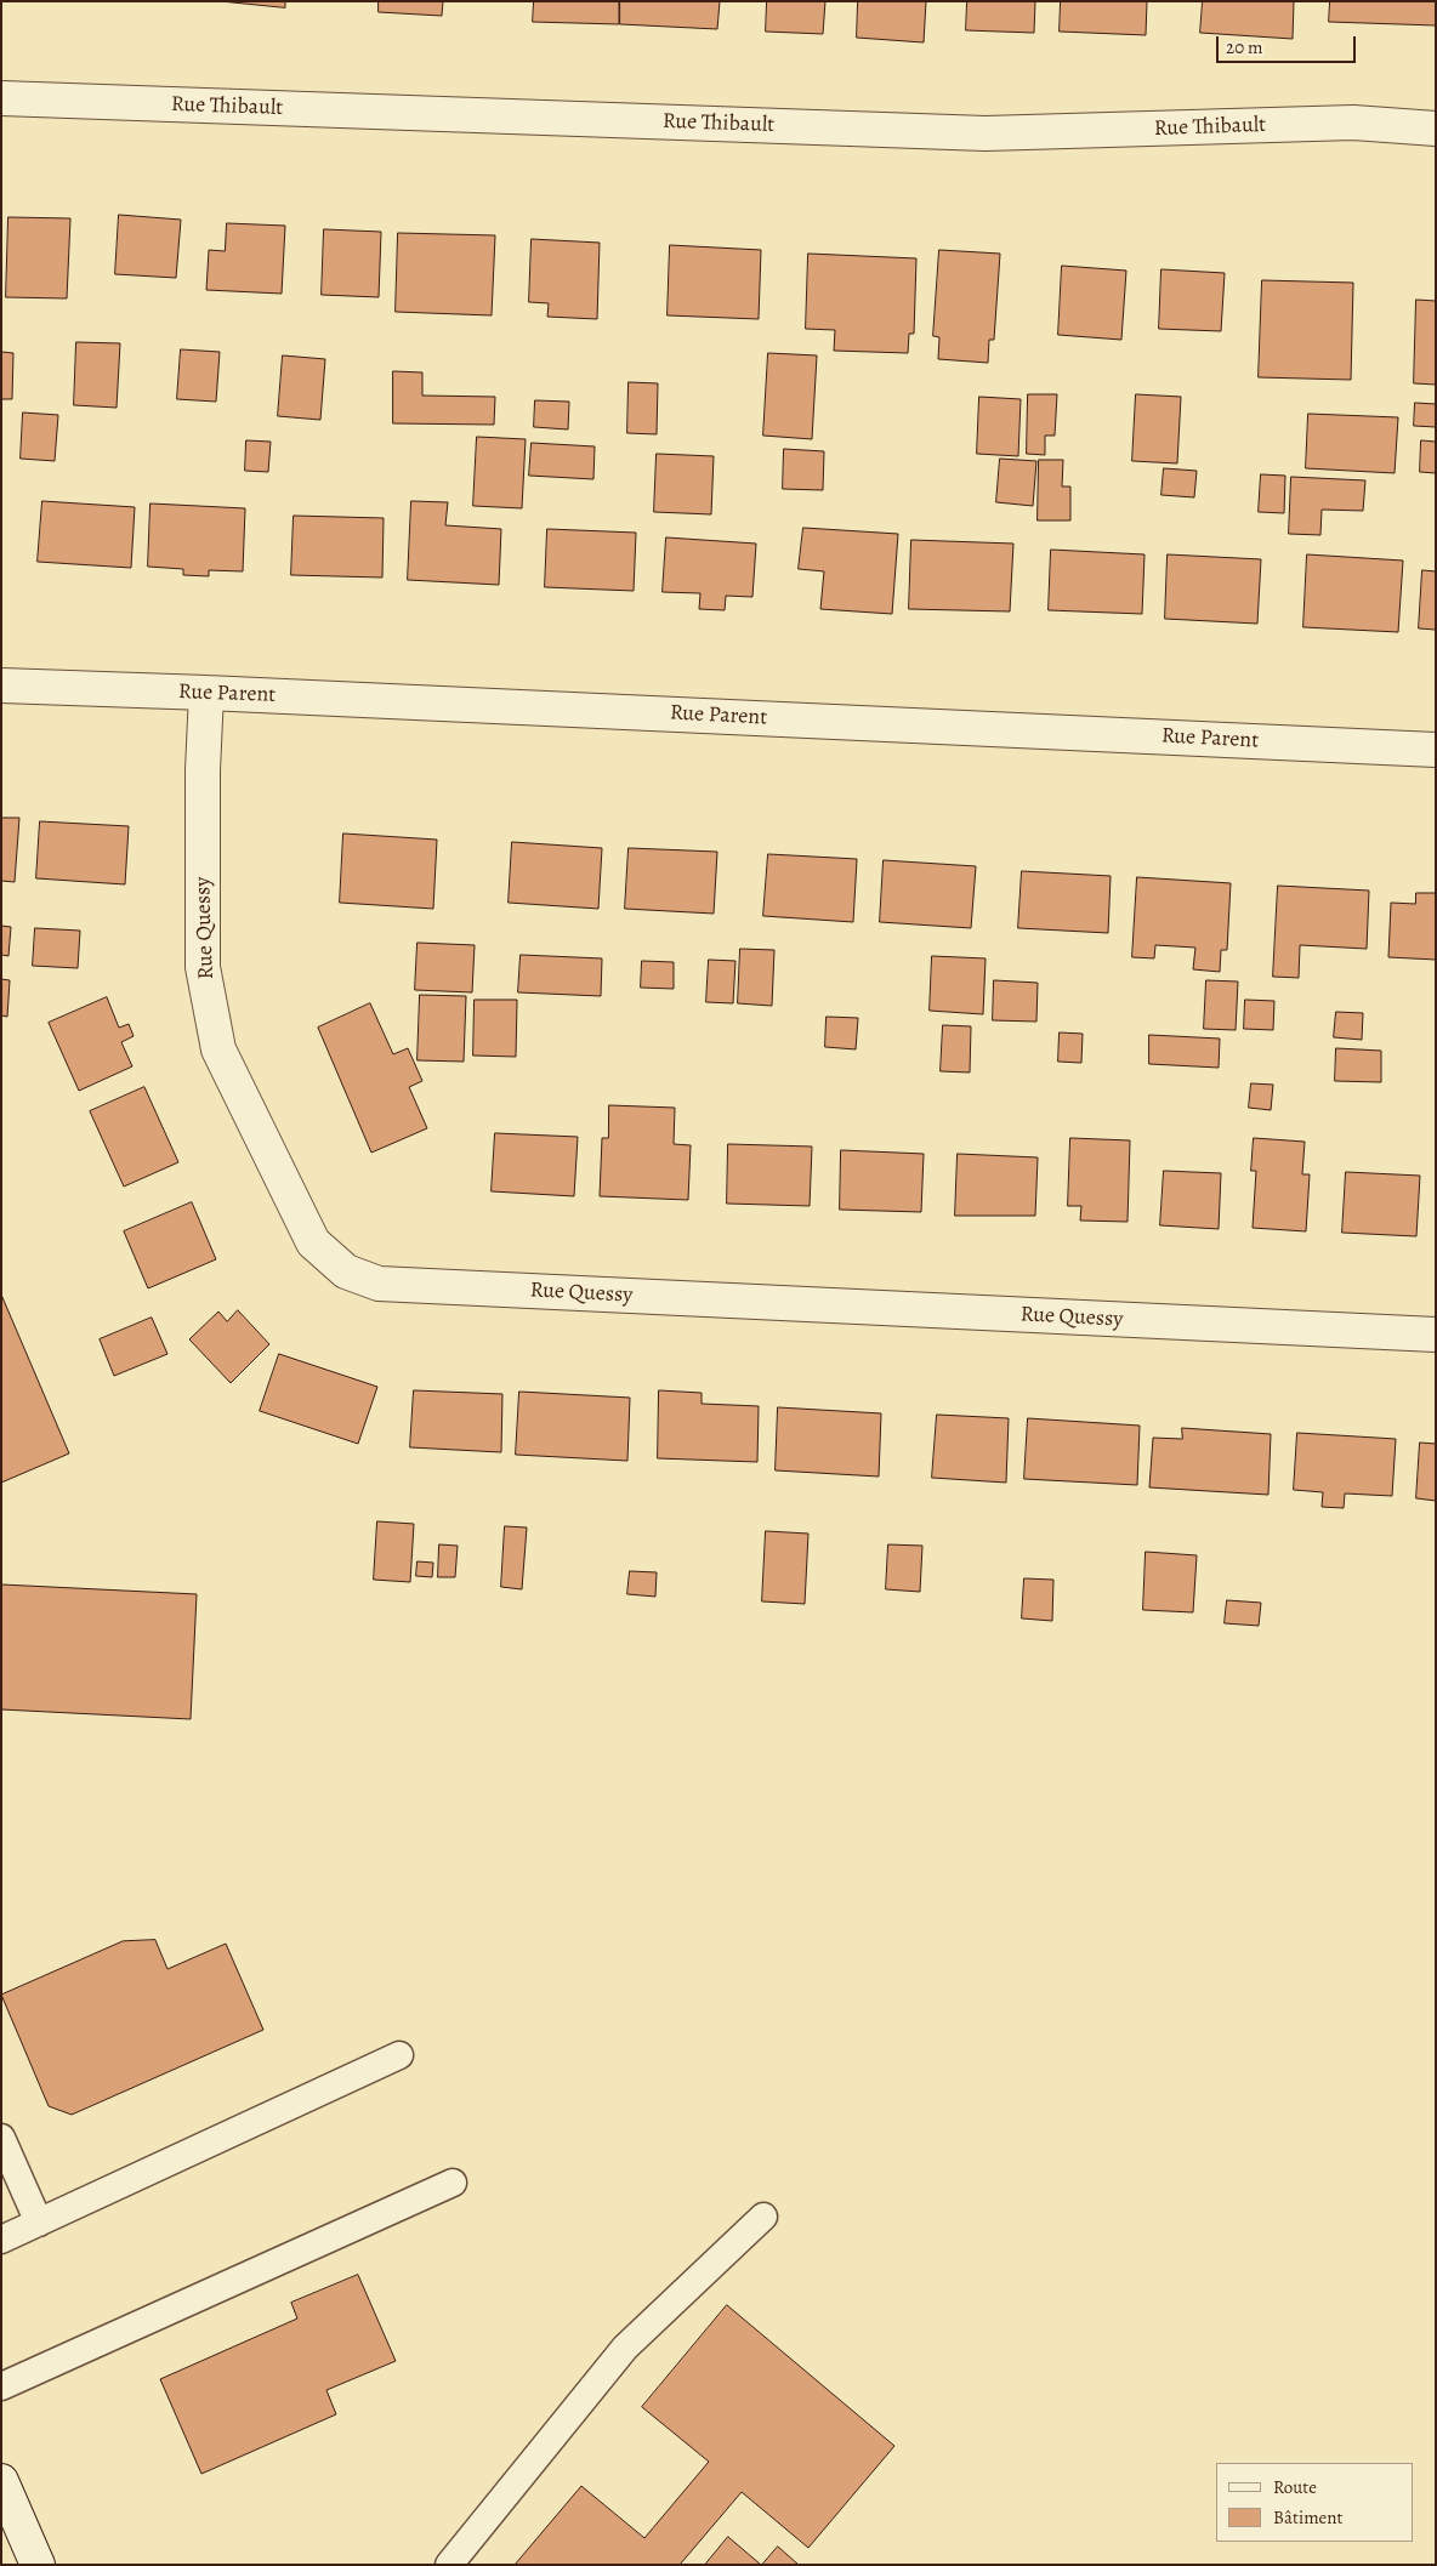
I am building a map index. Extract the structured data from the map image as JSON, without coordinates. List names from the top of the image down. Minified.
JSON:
{"streets":{"street":["Rue Thibault","Rue Parent","Rue Quessy"]},"crossings":[["Rue Parent","Rue Quessy"]],"legend":["Route","Bâtiment"],"scale_bar":"20 m"}
